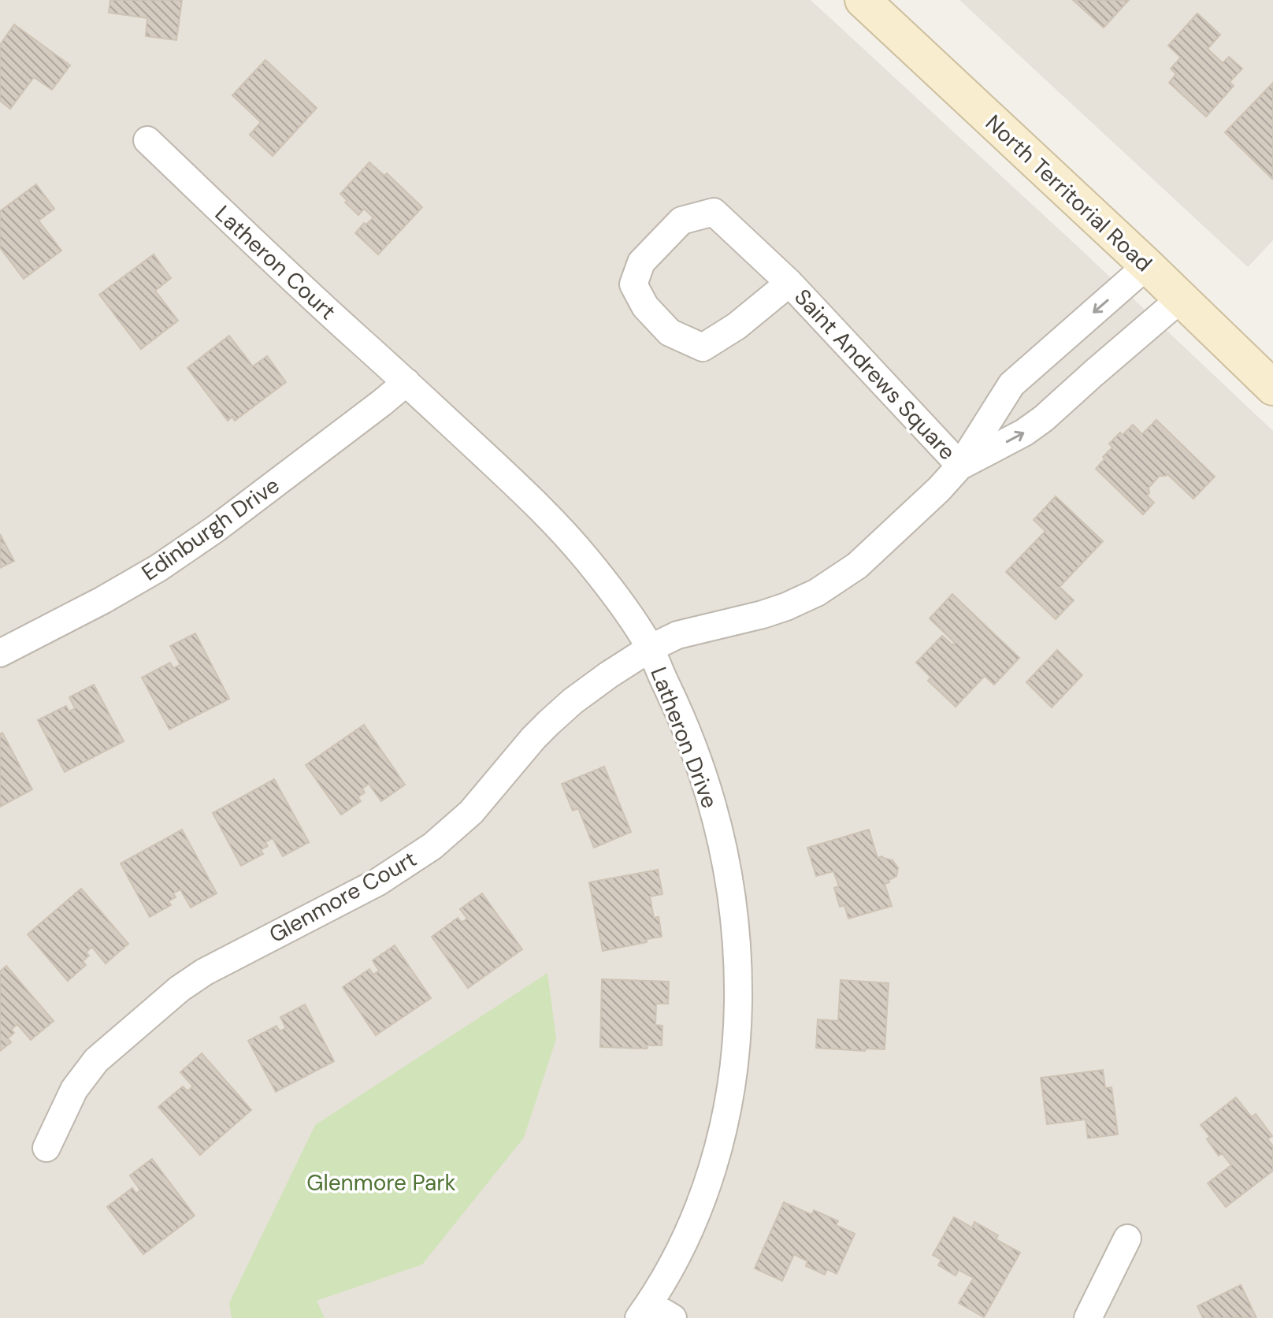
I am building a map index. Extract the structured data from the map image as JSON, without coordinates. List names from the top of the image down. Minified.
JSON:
{"streets":{"main road":["North Territorial Road"],"street":["Latheron Court","Saint Andrews Square","Edinburgh Drive","Latheron Drive","Glenmore Court"]},"crossings":[["Latheron Court","Edinburgh Drive"],["Latheron Court","Latheron Drive"],["Saint Andrews Square","Glenmore Court"],["Edinburgh Drive","Latheron Drive"],["Latheron Drive","Glenmore Court"]],"parks":["Glenmore Park"]}
